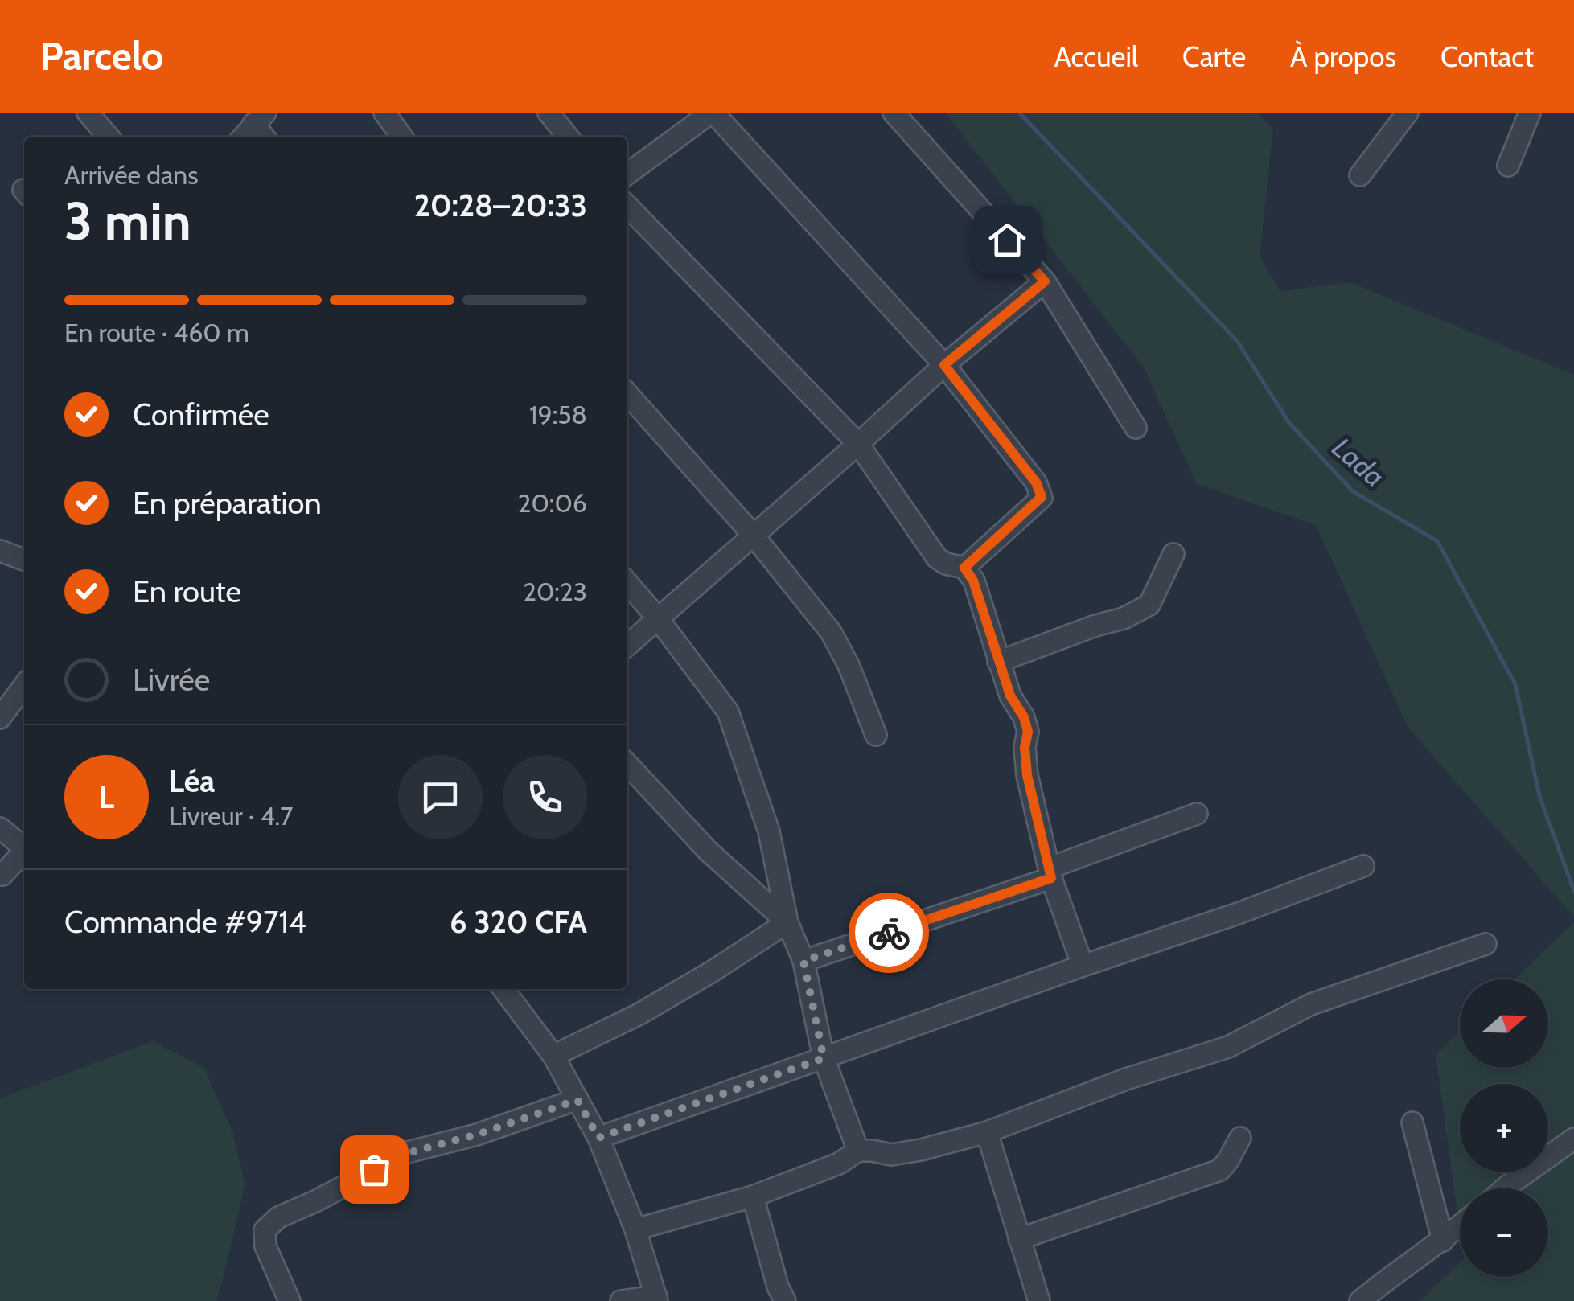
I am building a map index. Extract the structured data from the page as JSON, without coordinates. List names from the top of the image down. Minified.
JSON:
{"water":["Lada"],"north":"right","page":{"header":"Parcelo","nav":["Accueil","Carte","À propos","Contact"],"heading":["3 min","Arrivée dans","20:28–20:33"],"panel":["Léa","Livreur · 4.7","Commande #9714","6 320 CFA"],"bar":"En route · 460 m","list":[["Confirmée","19:58"],["En préparation","20:06"],["En route","20:23"],"Livrée"],"round":"L","map_buttons":["+","−"]}}
